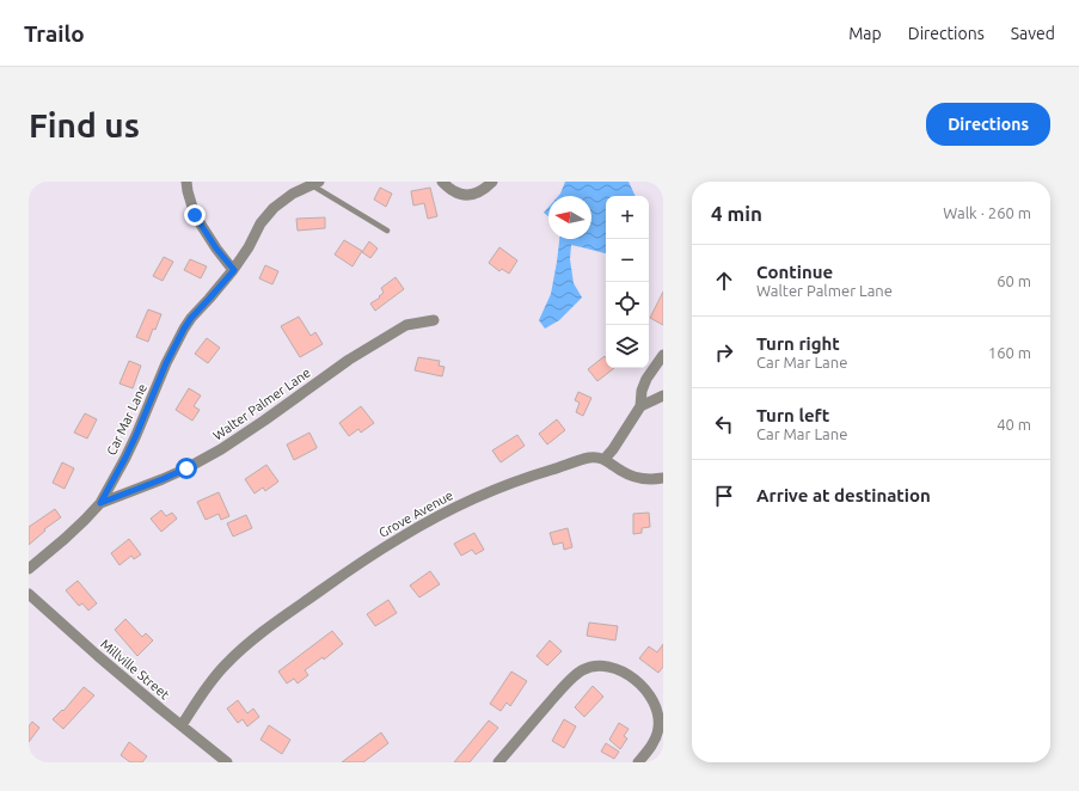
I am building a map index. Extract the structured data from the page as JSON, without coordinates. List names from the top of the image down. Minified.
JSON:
{"streets":{"street":["Walter Palmer Lane","Car Mar Lane","Grove Avenue","Millville Street"]},"crossings":[["Walter Palmer Lane","Car Mar Lane"],["Grove Avenue","Millville Street"]],"north":"left","page":{"header":"Trailo","nav":["Map","Directions","Saved"],"buttons":"Directions","title":"Find us","heading":["4 min","Walk · 260 m"],"map_buttons":["+","−"],"list":[["Continue","Walter Palmer Lane","60 m"],["Turn right","Car Mar Lane","160 m"],["Turn left","Car Mar Lane","40 m"],"Arrive at destination"]}}
